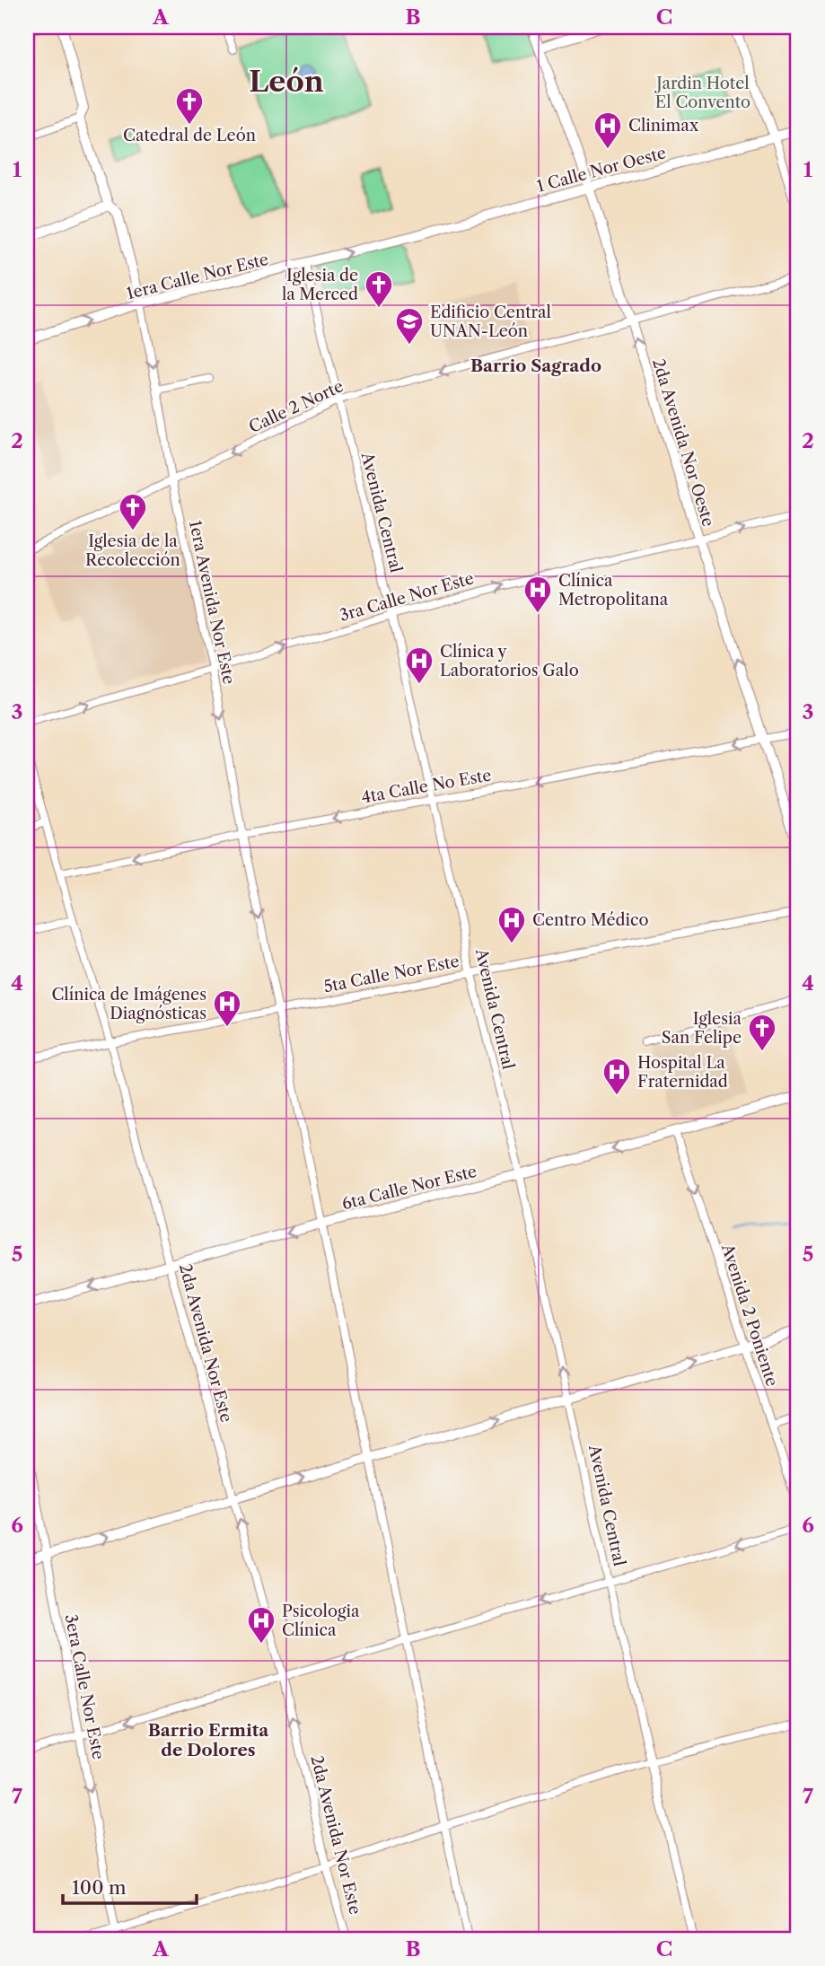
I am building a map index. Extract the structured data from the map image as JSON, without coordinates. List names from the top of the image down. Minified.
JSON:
{"streets":{"street":["1 Calle Nor Oeste","1era Calle Nor Este","Calle 2 Norte","2da Avenida Nor Oeste","Avenida Central","3ra Calle Nor Este","1era Avenida Nor Este","4ta Calle No Este","5ta Calle Nor Este","6ta Calle Nor Este","Avenida 2 Poniente","2da Avenida Nor Este","3era Calle Nor Este"]},"crossings":[["1 Calle Nor Oeste","1era Calle Nor Este"],["1 Calle Nor Oeste","2da Avenida Nor Oeste"],["1era Calle Nor Este","Avenida Central"],["1era Calle Nor Este","1era Avenida Nor Este"],["Calle 2 Norte","2da Avenida Nor Oeste"],["Calle 2 Norte","Avenida Central"],["Calle 2 Norte","1era Avenida Nor Este"],["2da Avenida Nor Oeste","3ra Calle Nor Este"],["2da Avenida Nor Oeste","4ta Calle No Este"],["Avenida Central","3ra Calle Nor Este"],["Avenida Central","4ta Calle No Este"],["Avenida Central","5ta Calle Nor Este"],["Avenida Central","6ta Calle Nor Este"],["3ra Calle Nor Este","1era Avenida Nor Este"],["1era Avenida Nor Este","4ta Calle No Este"],["1era Avenida Nor Este","5ta Calle Nor Este"],["4ta Calle No Este","2da Avenida Nor Este"],["5ta Calle Nor Este","2da Avenida Nor Este"],["6ta Calle Nor Este","Avenida 2 Poniente"],["6ta Calle Nor Este","2da Avenida Nor Este"]],"one_way":["1era Calle Nor Este","Calle 2 Norte","2da Avenida Nor Oeste","3ra Calle Nor Este","1era Avenida Nor Este","4ta Calle No Este","6ta Calle Nor Este","Avenida 2 Poniente","3era Calle Nor Este"],"districts":["León","Barrio Sagrado","Barrio Ermita de Dolores"],"parks":["Jardin Hotel El Convento"],"places":{"church":["Catedral de León","Iglesia de la Merced","Iglesia de la Recolección","Iglesia San Felipe"],"hospital":["Clinimax","Clínica Metropolitana","Clínica y Laboratorios Galo","Centro Médico","Clínica de Imágenes Diagnósticas","Hospital La Fraternidad","Psicologia Clínica"],"school or university":["Edificio Central UNAN-León"]},"scale_bar":"100 m","grid":{"columns":["A","B","C"],"rows":["1","2","3","4","5","6","7"]}}
